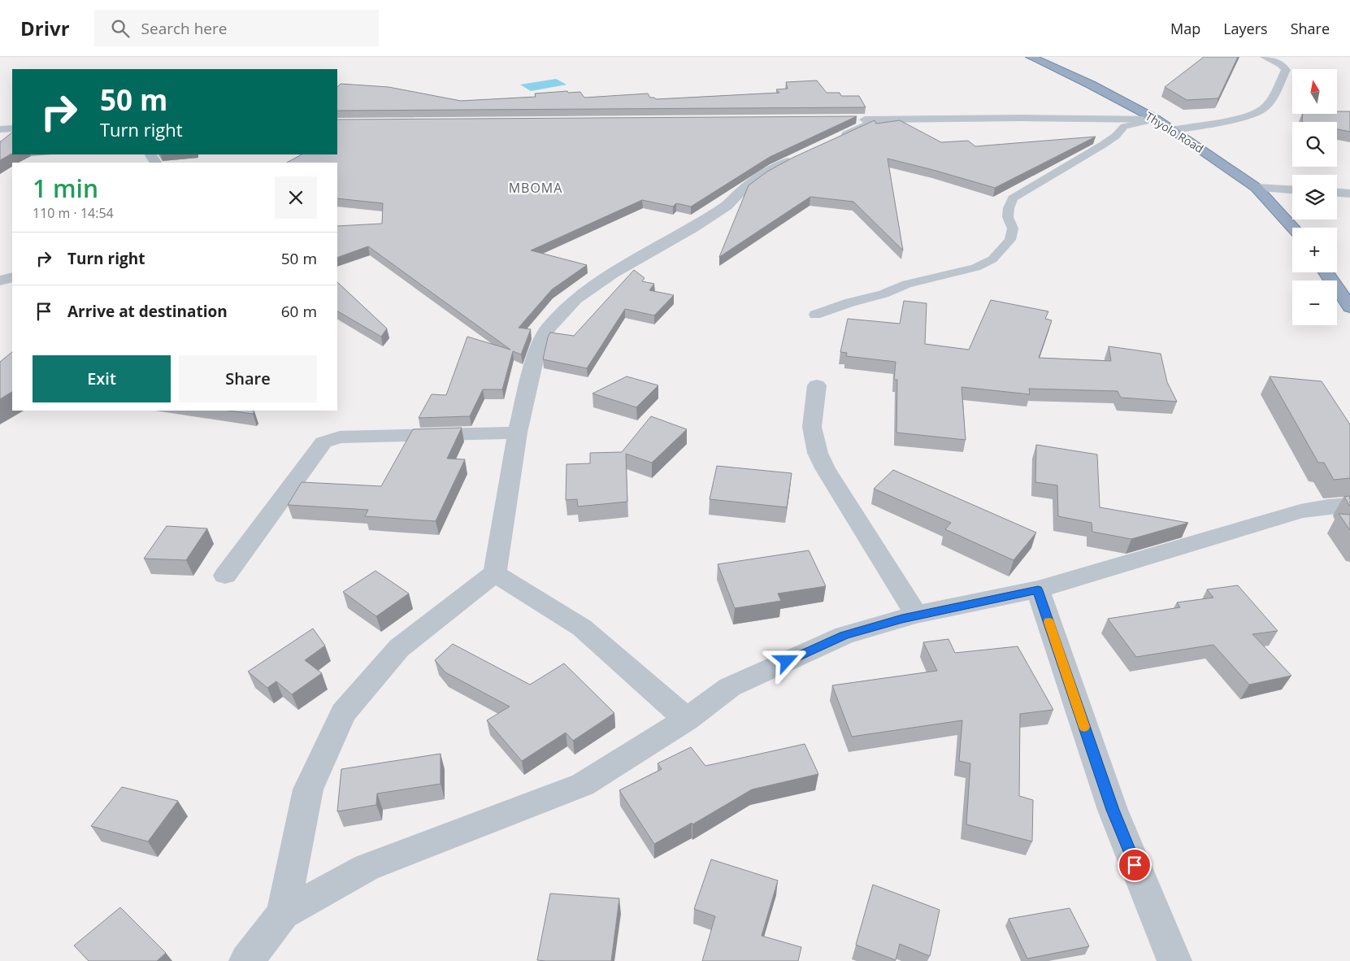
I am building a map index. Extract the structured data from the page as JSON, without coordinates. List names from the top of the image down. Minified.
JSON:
{"streets":{"highway":["Thyolo Road"]},"districts":["MBOMA"],"north":"top","page":{"header":"Drivr","search":"Search here","nav":["Map","Layers","Share"],"map_buttons":["+","−"],"turn":["50 m","Turn right"],"heading":["1 min","110 m · 14:54"],"list":[{"name":"Turn right","value":"50 m"},{"name":"Arrive at destination","value":"60 m"}],"buttons":["Exit","Share"]}}
